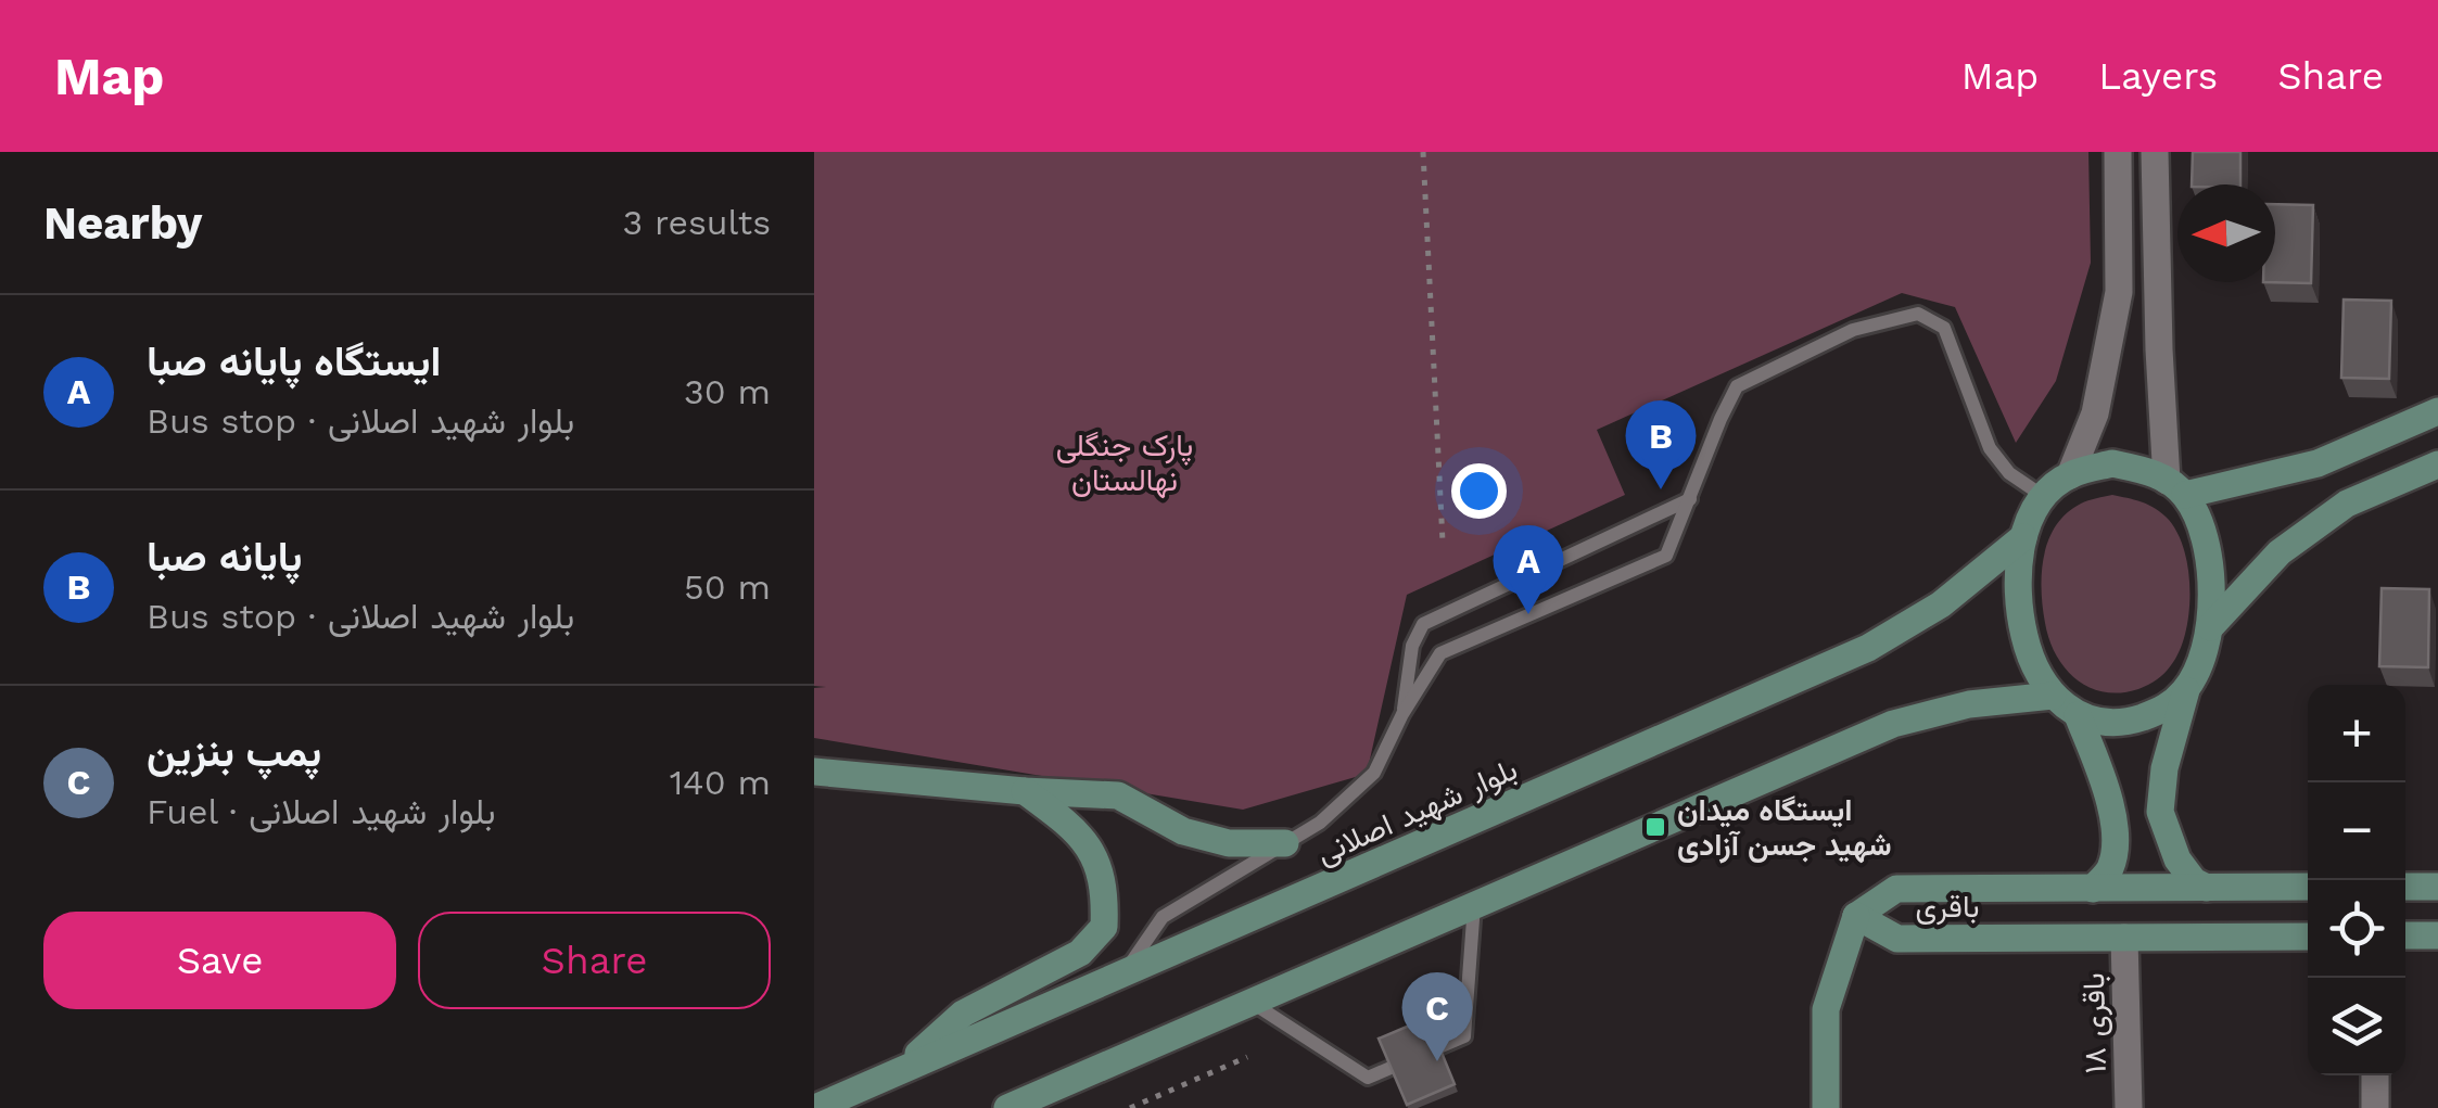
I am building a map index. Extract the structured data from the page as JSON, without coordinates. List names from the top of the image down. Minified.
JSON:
{"streets":{"main road":["بلوار شهید اصلانی","باقری"],"street":["باقری ۱۸"]},"crossings":[["باقری","باقری ۱۸"]],"parks":["پارک جنگلی نهالستان"],"places":{"transit":["ایستگاه میدان شهید جسن آزادی"]},"north":"left","page":{"header":"Map","nav":["Map","Layers","Share"],"heading":["Nearby","3 results"],"list":[{"mark":"A","name":"ایستگاه پایانه صبا","note":"Bus stop · بلوار شهید اصلانی","value":"30 m"},{"mark":"B","name":"پایانه صبا","note":"Bus stop · بلوار شهید اصلانی","value":"50 m"},{"mark":"C","name":"پمپ بنزین","note":"Fuel · بلوار شهید اصلانی","value":"140 m"}],"pins":["B","A","C"],"map_buttons":["+","−"],"buttons":["Save","Share"]}}
